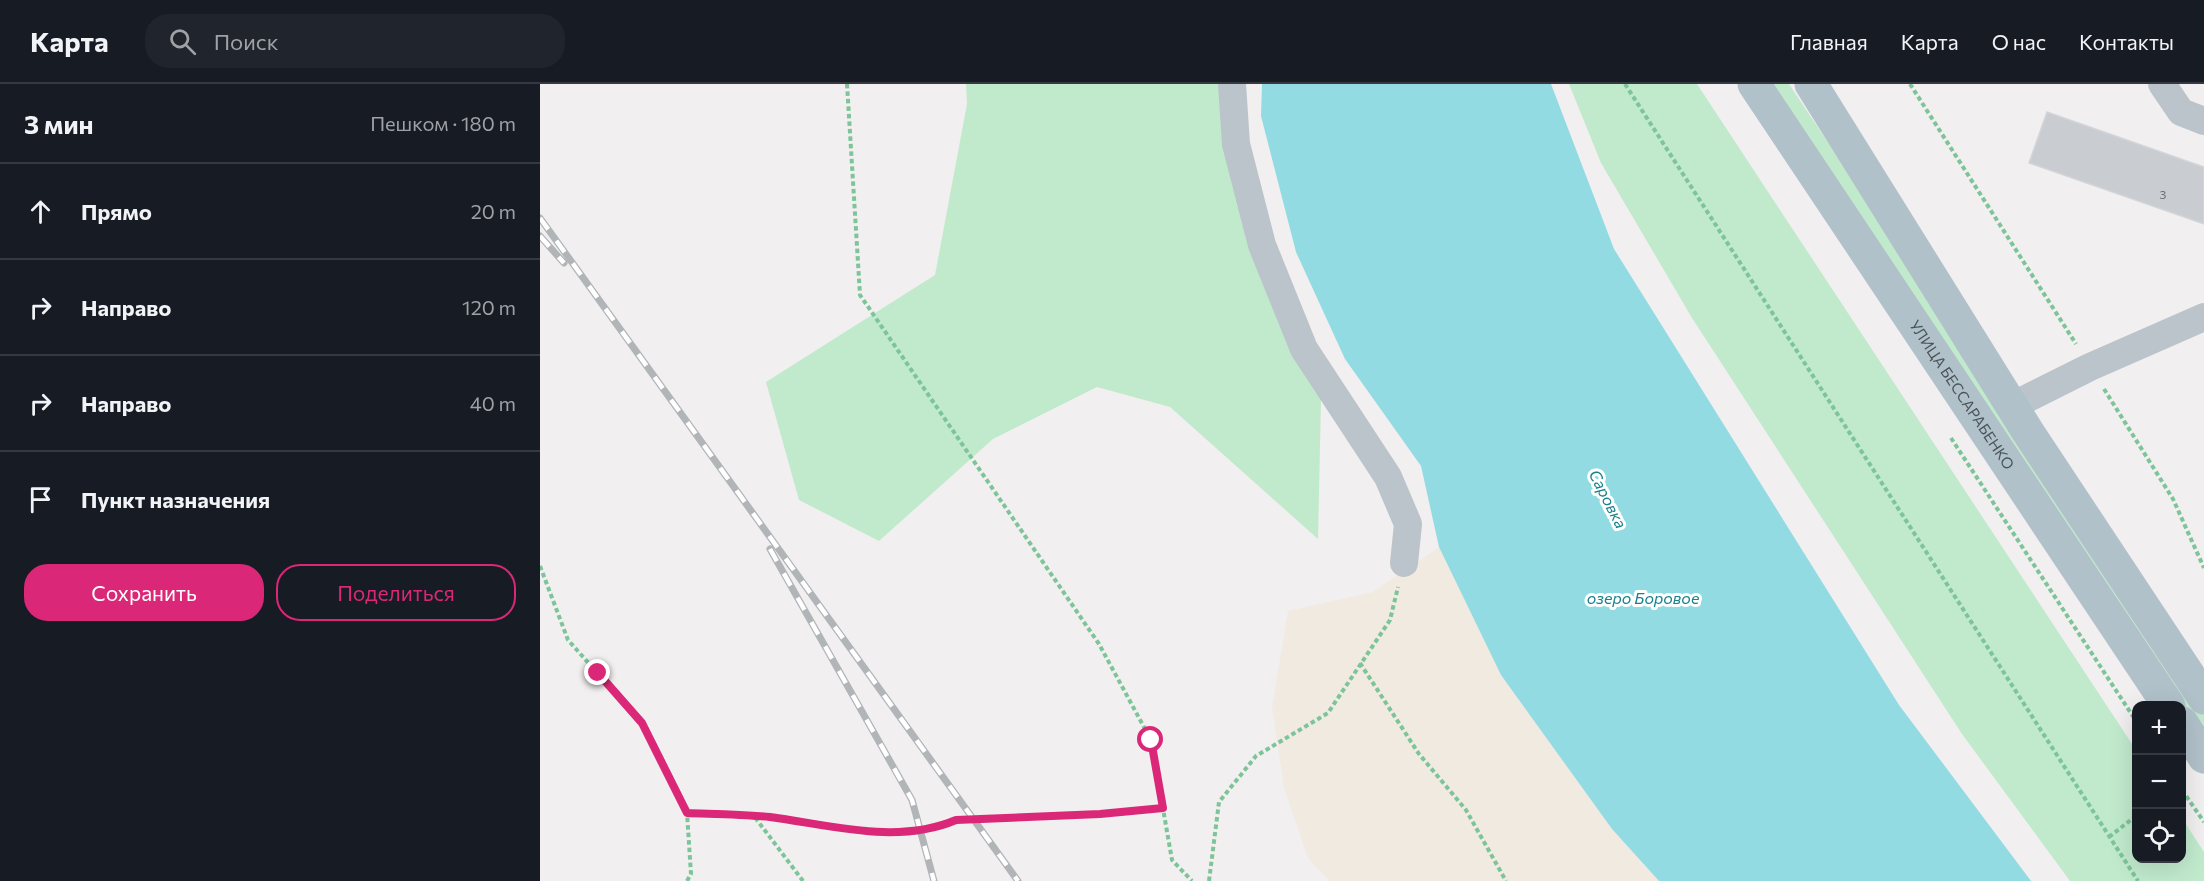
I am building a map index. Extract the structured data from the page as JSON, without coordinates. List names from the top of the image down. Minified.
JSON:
{"streets":{"main road":["УЛИЦА БЕССАРАБЕНКО"]},"water":["Саровка","озеро Боровое"],"house_numbers":["3"],"page":{"header":"Карта","search":"Поиск","nav":["Главная","Карта","О нас","Контакты"],"heading":["3 мин","Пешком · 180 m"],"list":[["Прямо","20 m"],["Направо","120 m"],["Направо","40 m"],"Пункт назначения"],"buttons":["Сохранить","Поделиться"],"map_buttons":["+","−"]}}
